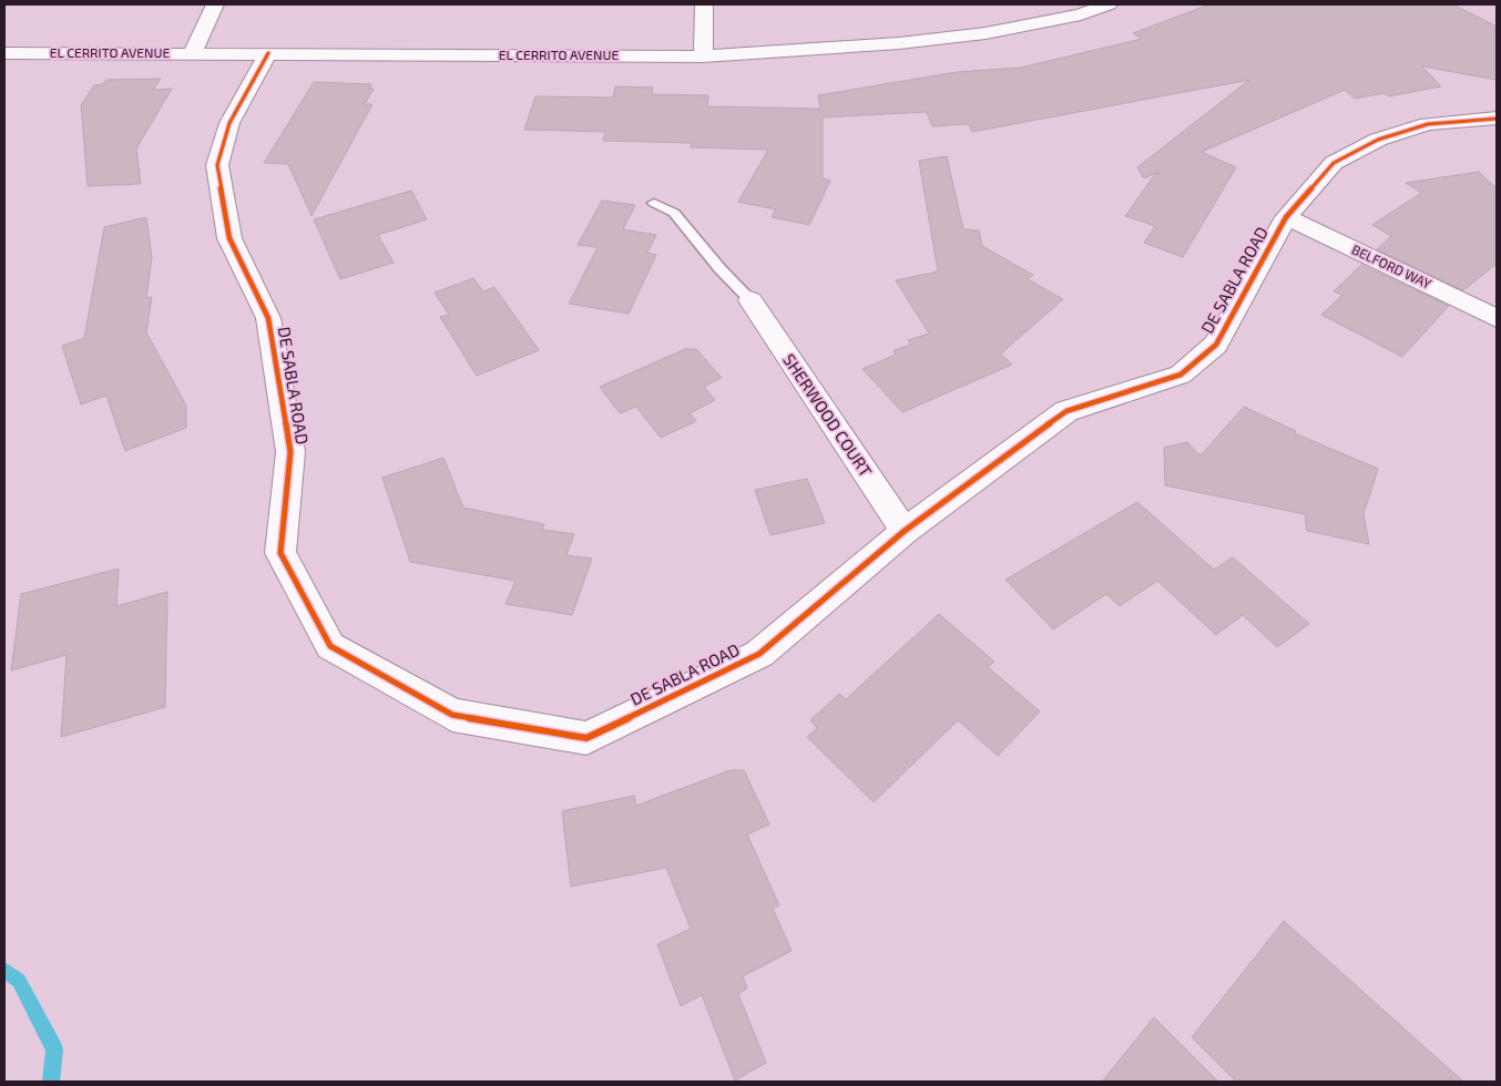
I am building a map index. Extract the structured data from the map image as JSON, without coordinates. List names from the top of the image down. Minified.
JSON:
{"streets":{"street":["EL CERRITO AVENUE","BELFORD WAY","DE SABLA ROAD","SHERWOOD COURT"]},"crossings":[["EL CERRITO AVENUE","DE SABLA ROAD"],["BELFORD WAY","DE SABLA ROAD"],["DE SABLA ROAD","SHERWOOD COURT"]]}
